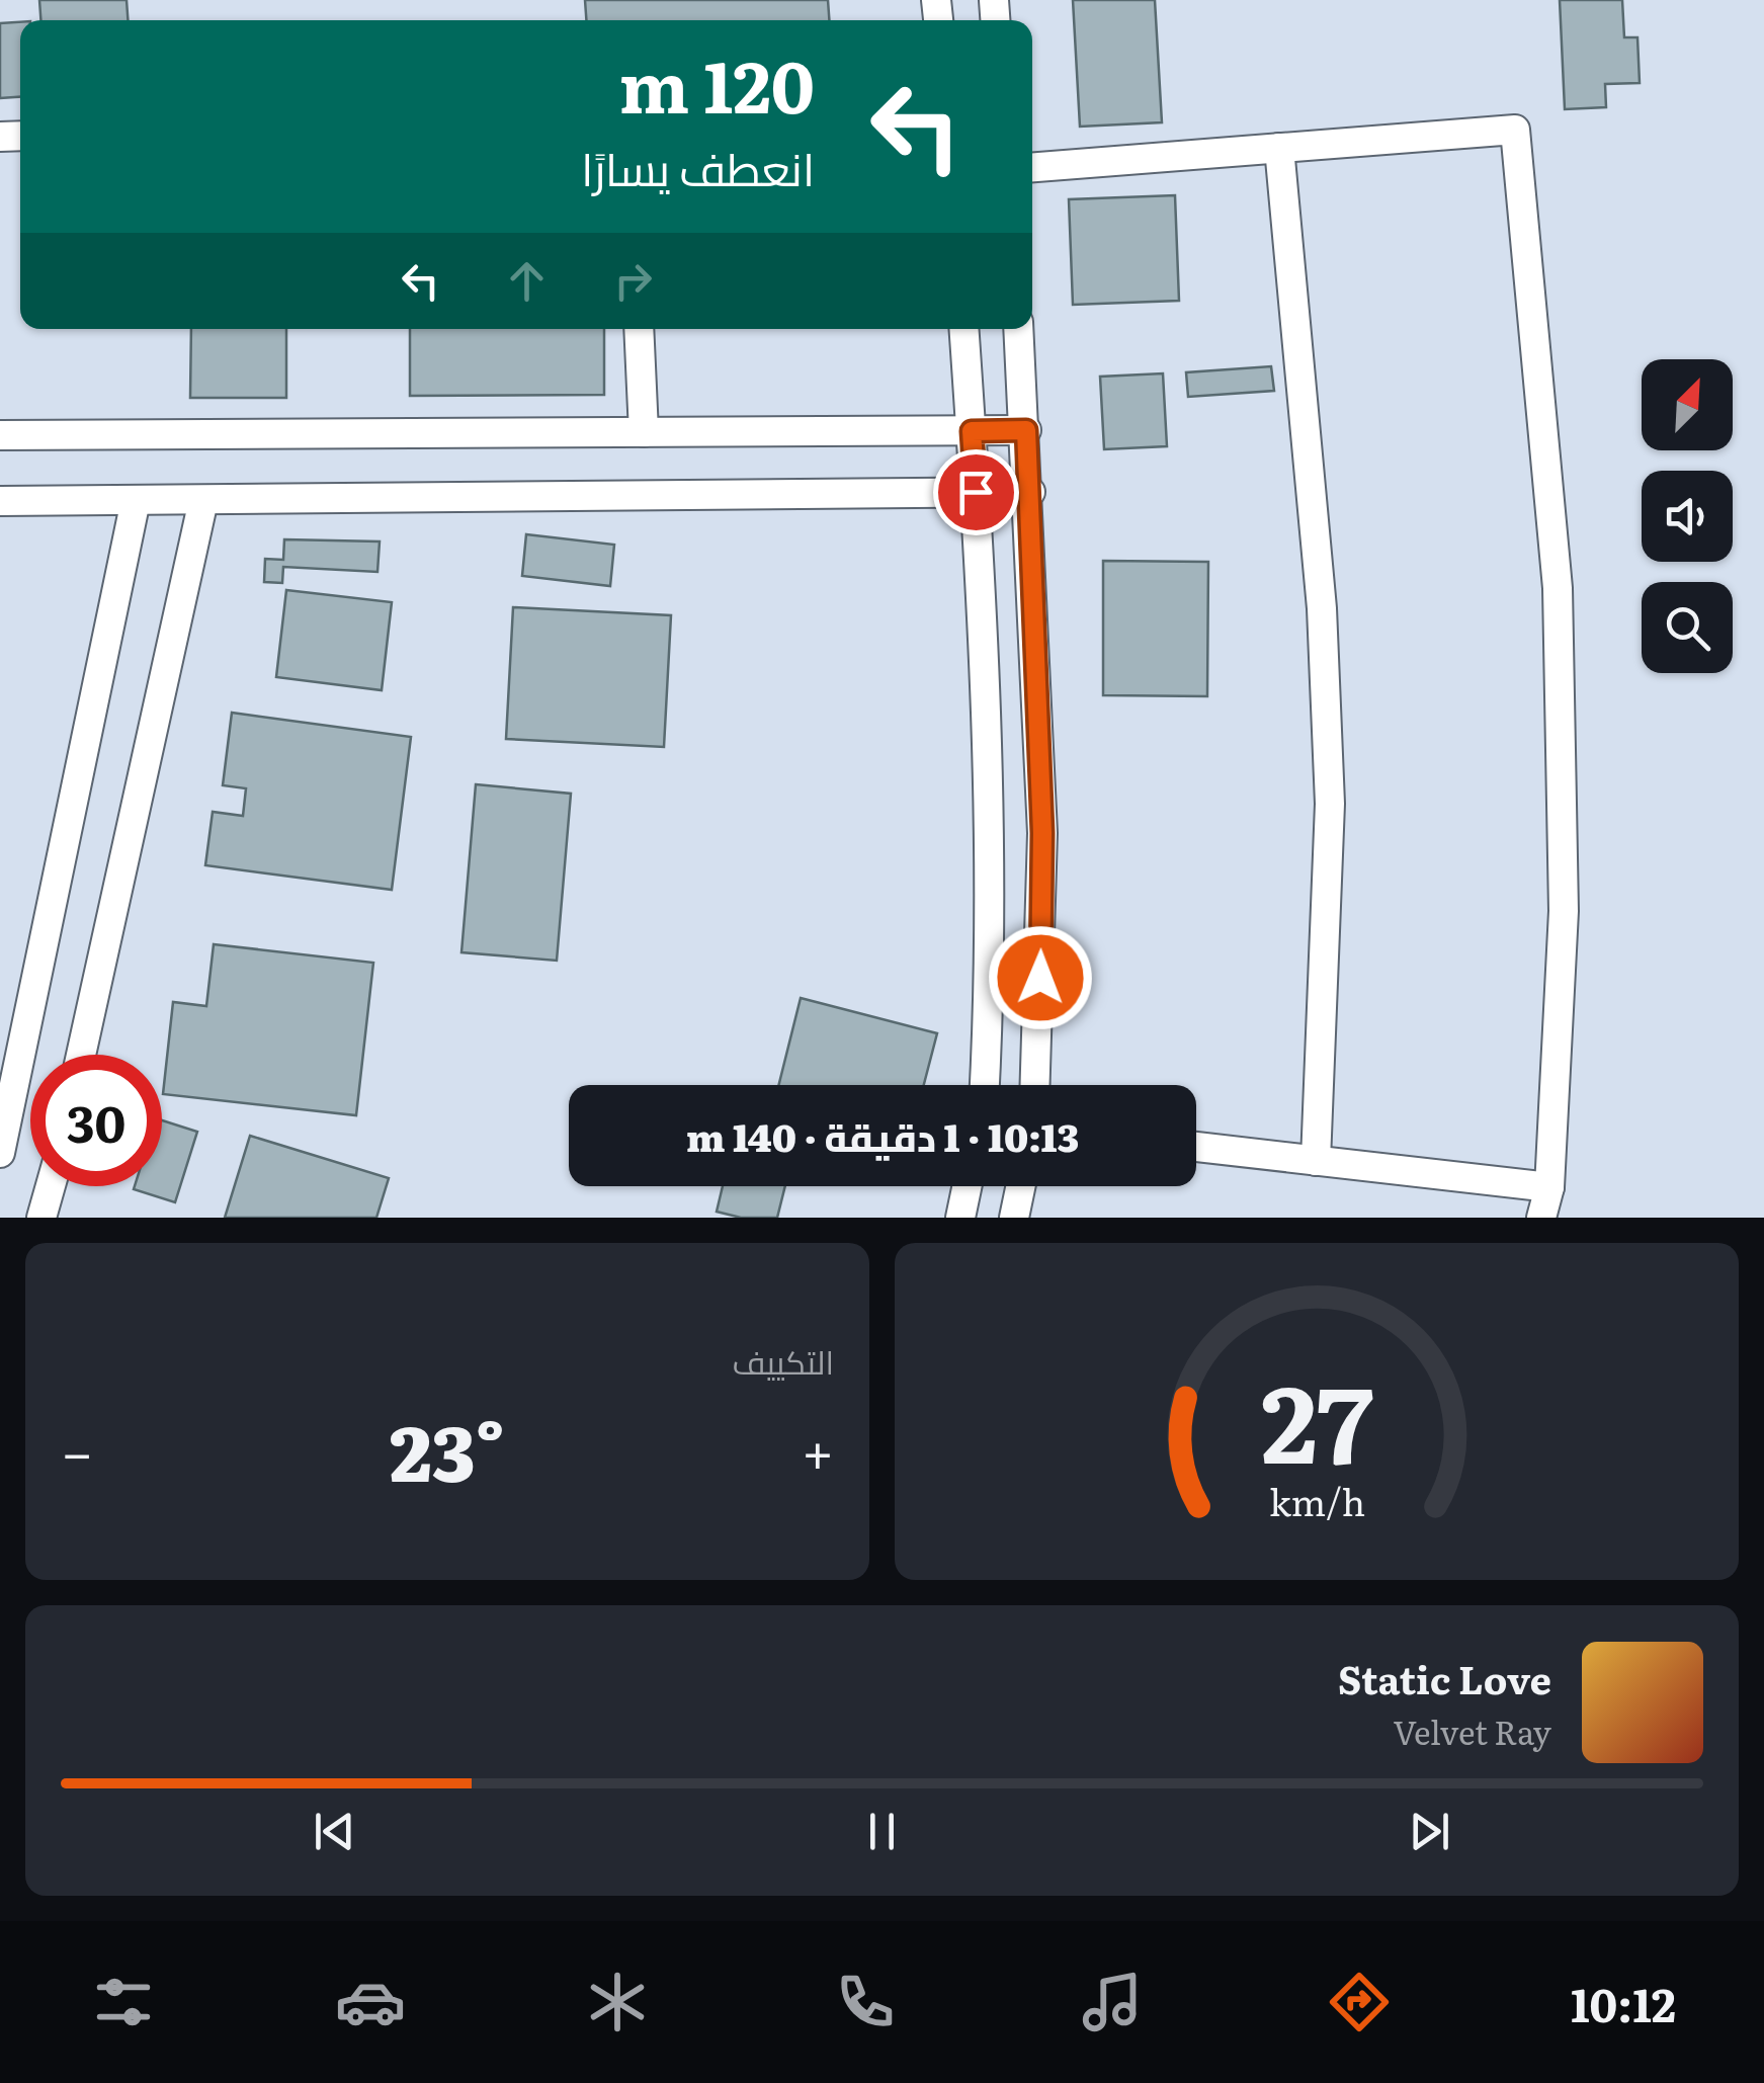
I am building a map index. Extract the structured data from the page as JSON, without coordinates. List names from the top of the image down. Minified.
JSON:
{"north":"top right","page":{"turn":["120 m","انعطف يسارًا"],"limit":"30","trip":"10:13 · 1 دقيقة · 140 m","tile":"التكييف","heat":["−","23°","+"],"song":["Static Love","Velvet Ray"],"tabs":"10:12","gauge":["27","km/h"]}}
